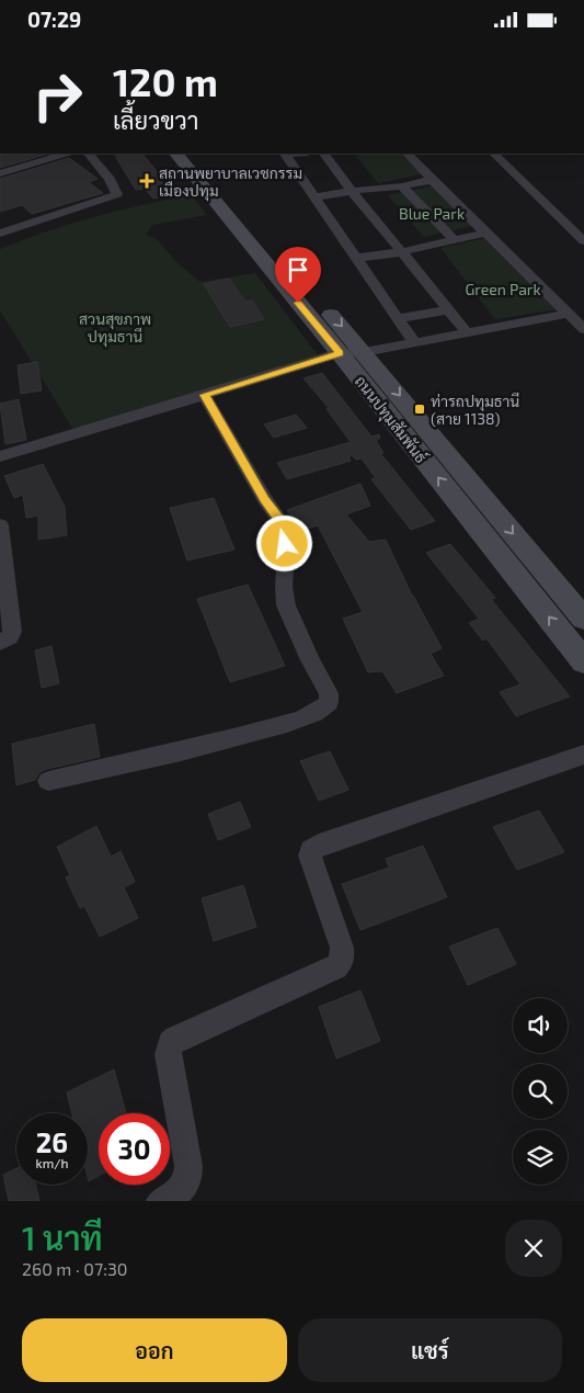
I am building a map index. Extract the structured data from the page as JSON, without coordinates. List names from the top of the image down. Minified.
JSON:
{"streets":{"street":["ถนนปทุมสัมพันธ์"]},"parks":["Blue Park","Green Park","สวนสุขภาพ ปทุมธานี"],"places":{"health":["สถานพยาบาลเวชกรรม เมืองปทุม"],"transit":["ท่ารถปทุมธานี (สาย 1138)"]},"page":{"status":"07:29","turn":["120 m","เลี้ยวขวา"],"speed":"26 km/h","limit":"30","heading":["1 นาที","260 m · 07:30"],"buttons":["ออก","แชร์"]}}
